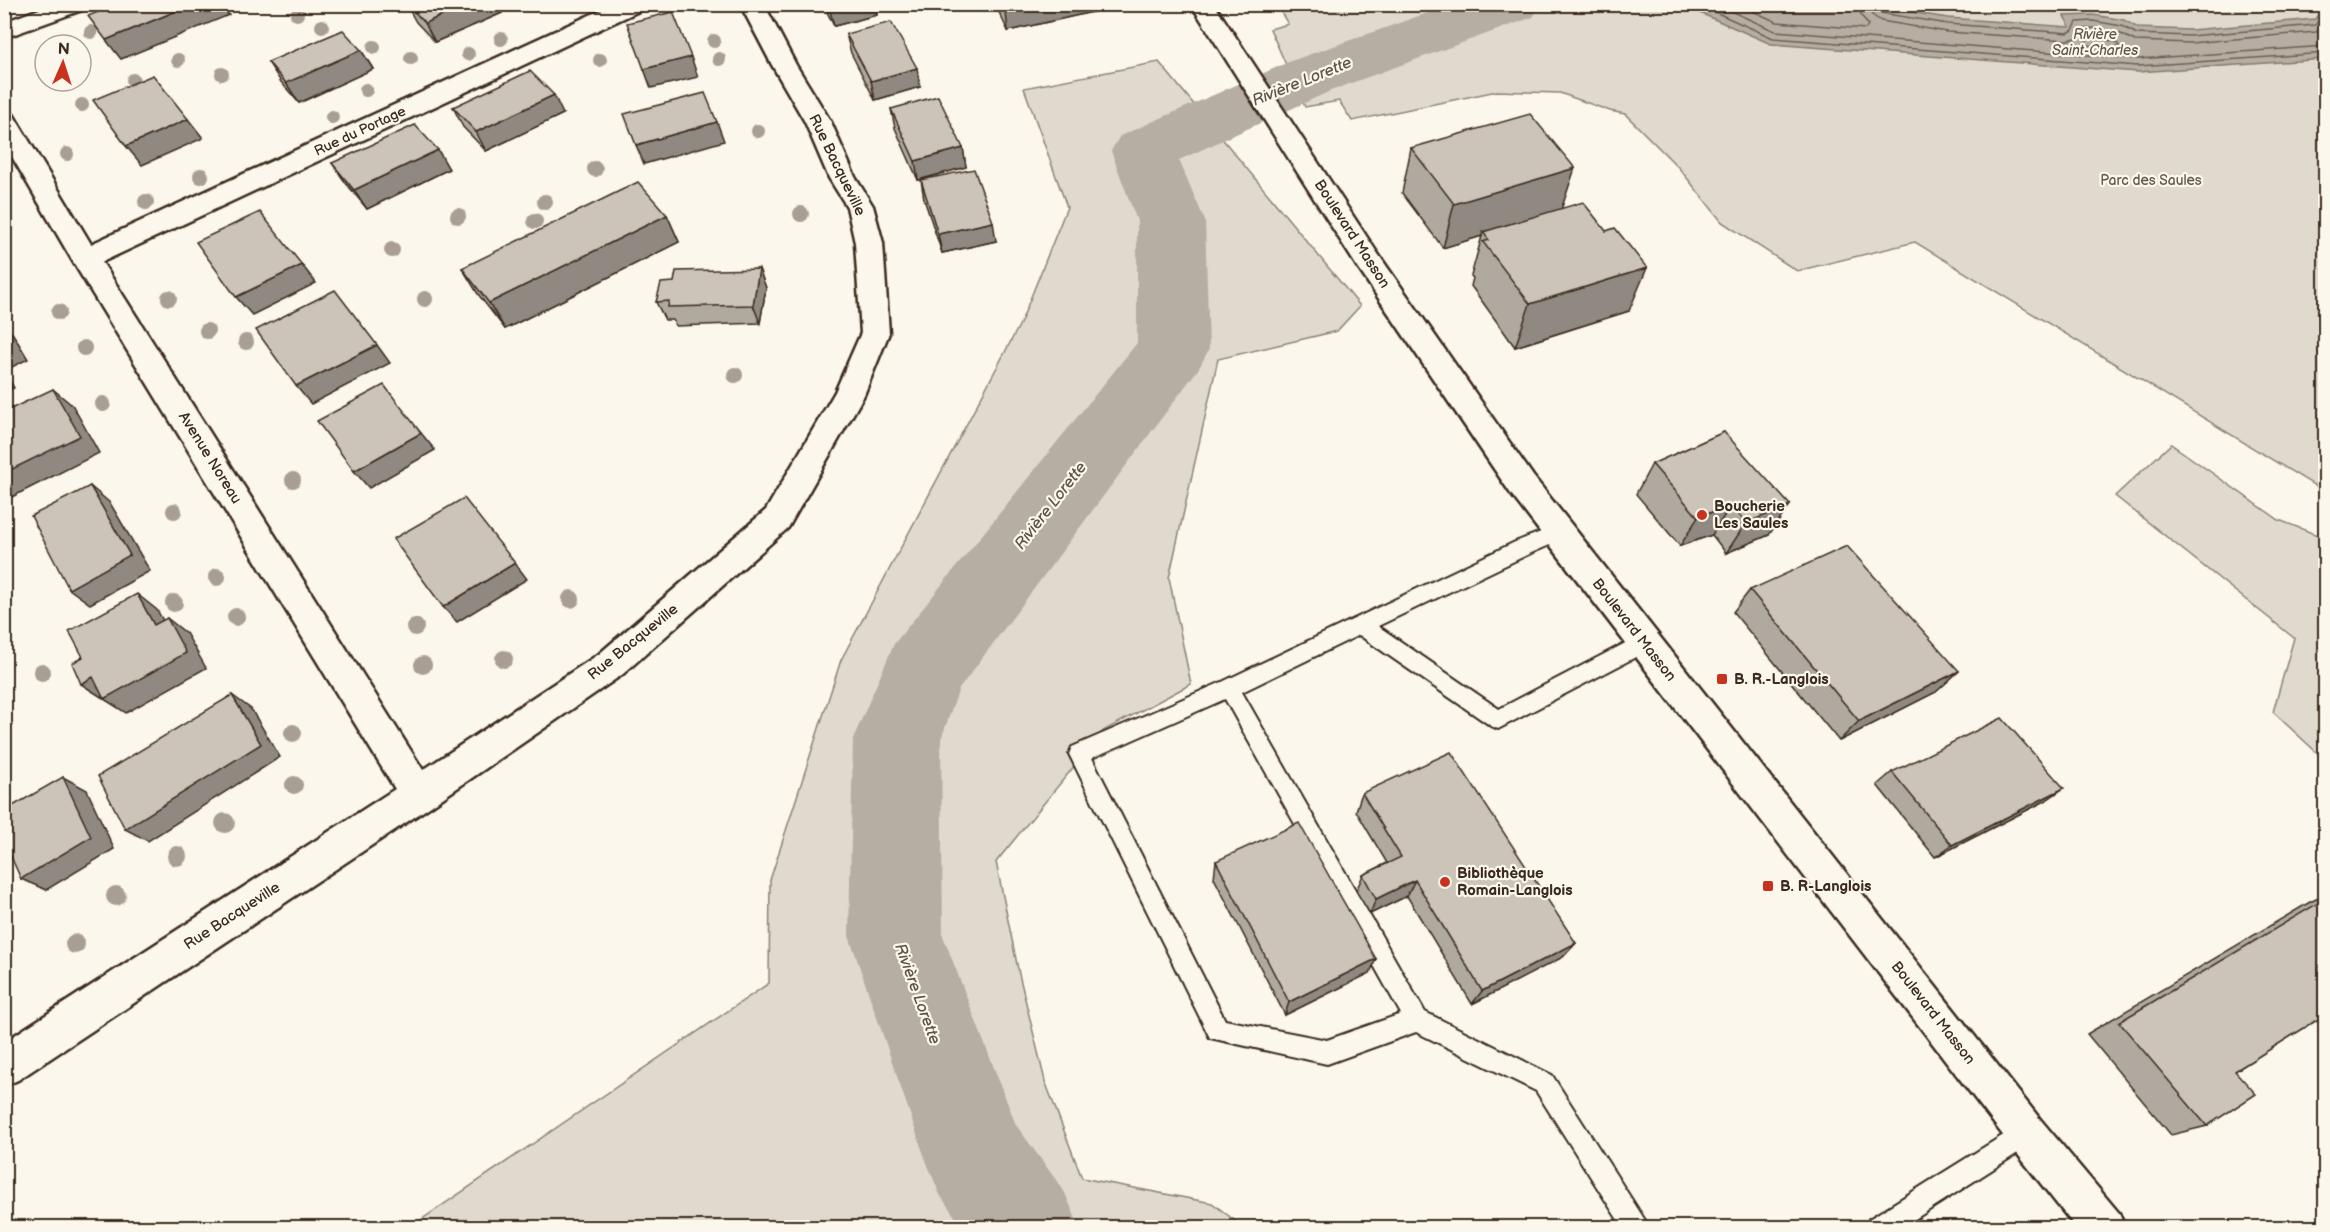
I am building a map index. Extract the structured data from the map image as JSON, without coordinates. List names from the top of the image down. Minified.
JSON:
{"streets":{"street":["Rue du Portage","Rue Bacqueville","Boulevard Masson","Avenue Noreau"]},"crossings":[["Rue du Portage","Avenue Noreau"],["Rue Bacqueville","Avenue Noreau"]],"water":["Rivière Saint-Charles","Rivière Lorette"],"parks":["Parc des Saules"],"places":{"other":["Boucherie Les Saules","Bibliothèque Romain-Langlois"],"transit":["B. R.-Langlois","B. R-Langlois"]},"north":"top"}
